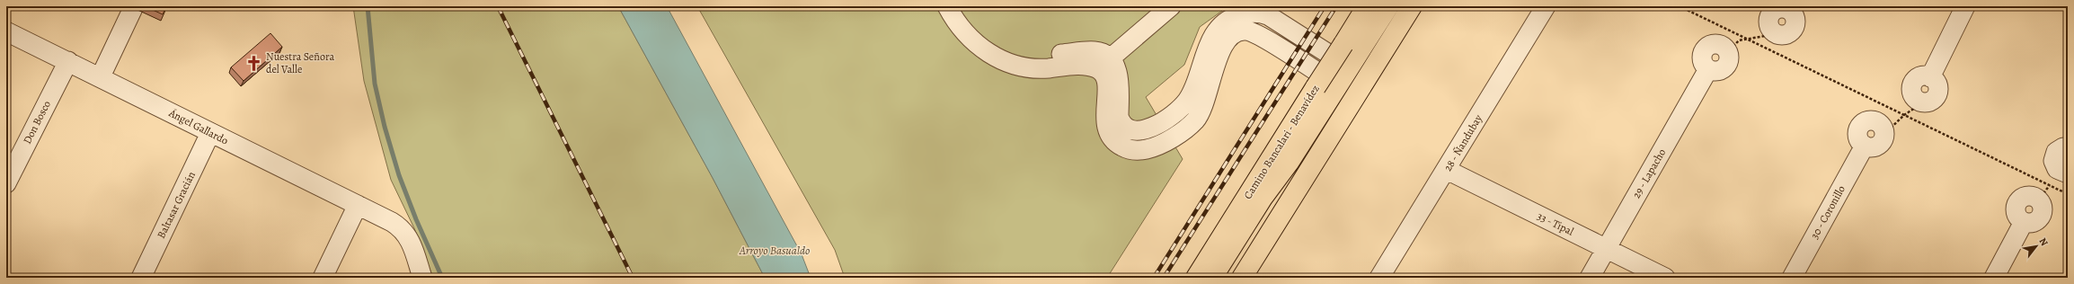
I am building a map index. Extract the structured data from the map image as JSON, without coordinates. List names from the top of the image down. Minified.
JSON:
{"streets":{"main road":["Camino Bancalari - Benavídez"],"street":["Don Bosco","Ángel Gallardo","28 - Ñandubay","29 - Lapacho","Baltasar Gracián","30 - Coronillo","33 - Tipal"]},"crossings":[["Don Bosco","Ángel Gallardo"],["Ángel Gallardo","Baltasar Gracián"],["28 - Ñandubay","33 - Tipal"],["29 - Lapacho","33 - Tipal"]],"water":["Arroyo Basualdo"],"places":{"church":["Nuestra Señora del Valle"]},"north":"top right"}
